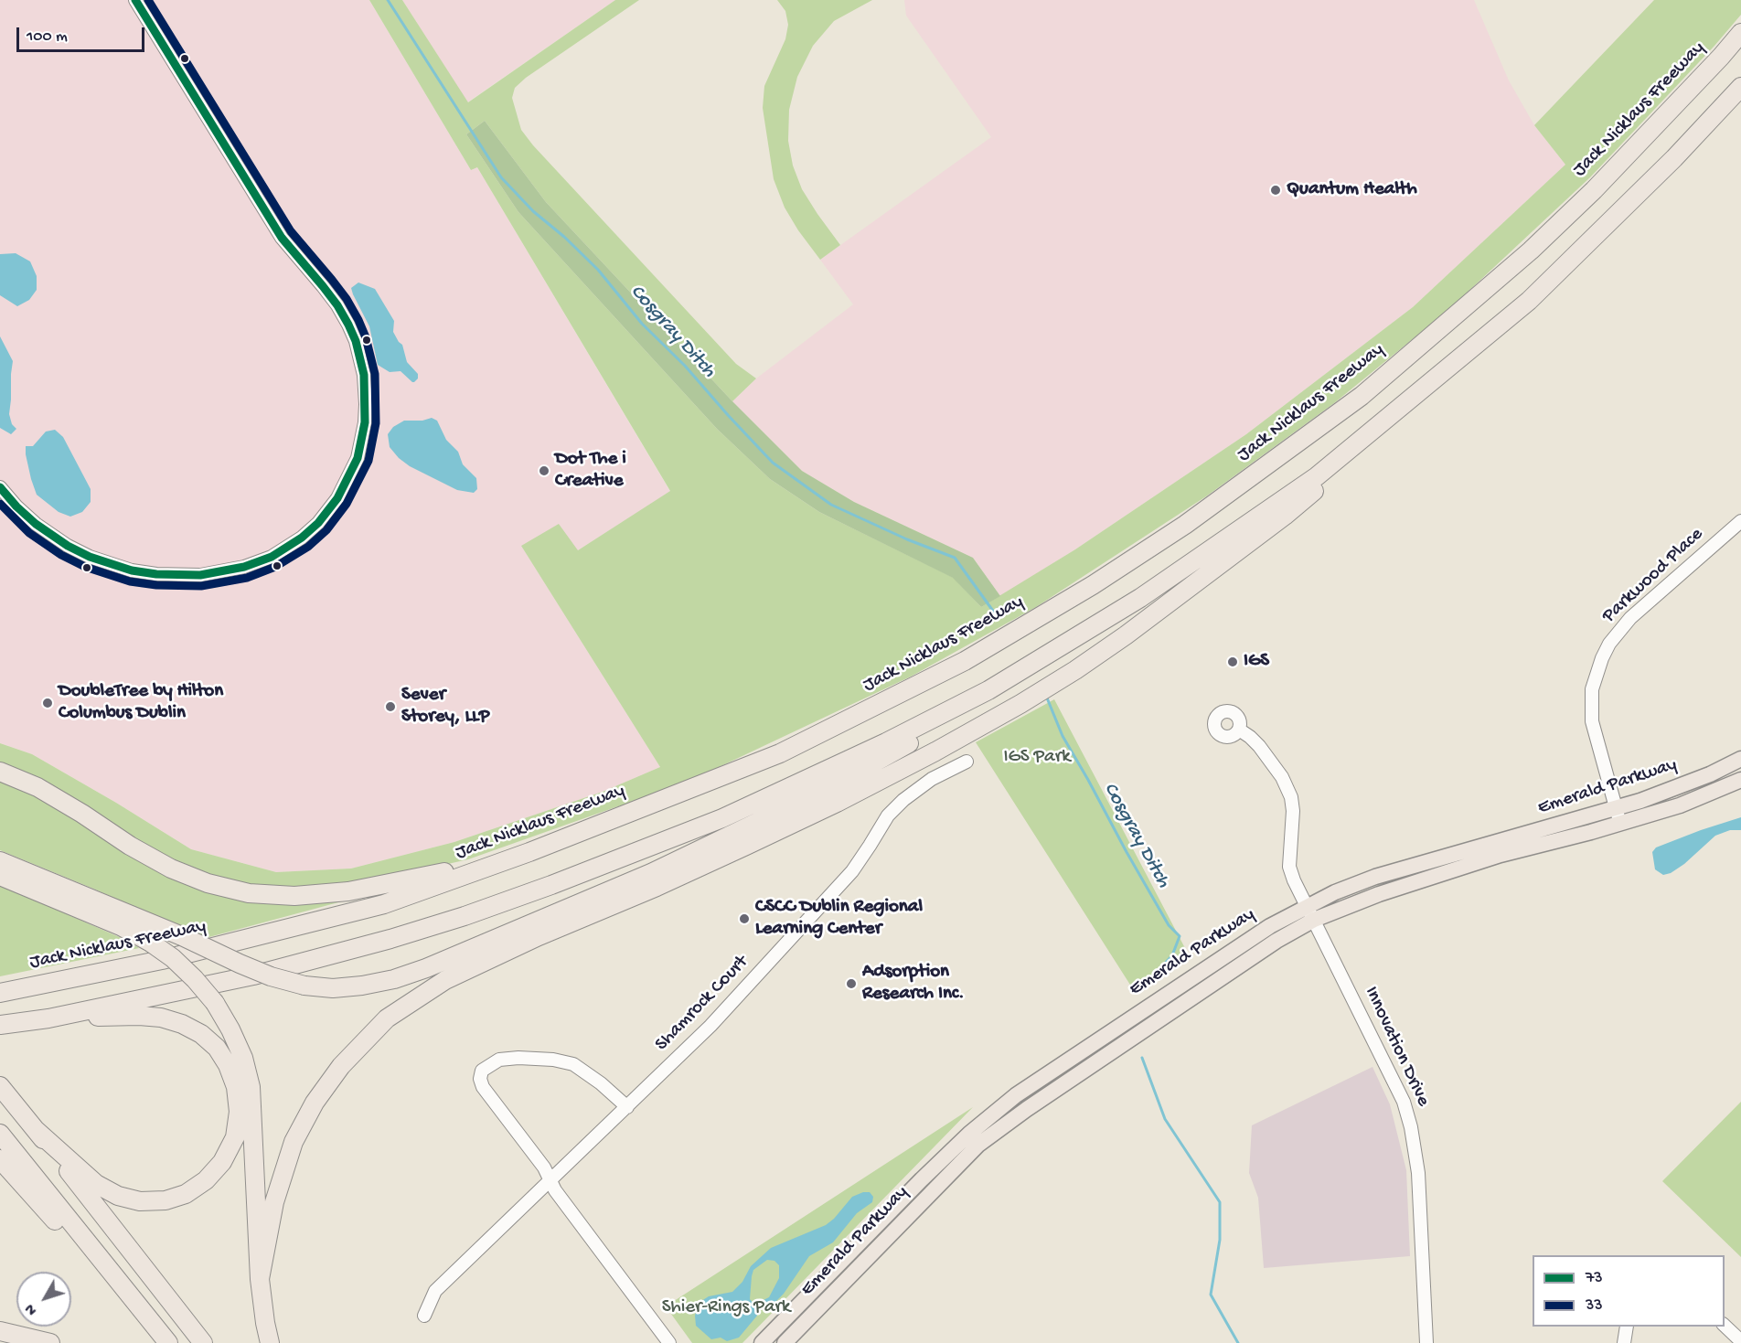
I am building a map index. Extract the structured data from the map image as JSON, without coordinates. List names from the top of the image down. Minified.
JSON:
{"streets":{"highway":["Jack Nicklaus Freeway"],"main road":["Emerald Parkway"],"street":["Parkwood Place","Shamrock Court","Innovation Drive"]},"crossings":[["Parkwood Place","Emerald Parkway"],["Emerald Parkway","Innovation Drive"]],"water":["Cosgray Ditch"],"parks":["IGS Park","Shier-Rings Park"],"places":["Quantum Health","Dot The i Creative","IGS","DoubleTree by Hilton Columbus Dublin","Sever Storey, LLP","CSCC Dublin Regional Learning Center","Adsorption Research Inc."],"lines":["transit line 73","transit line 33"],"legend":["73","33"],"scale_bar":"100 m","north":"bottom left"}
